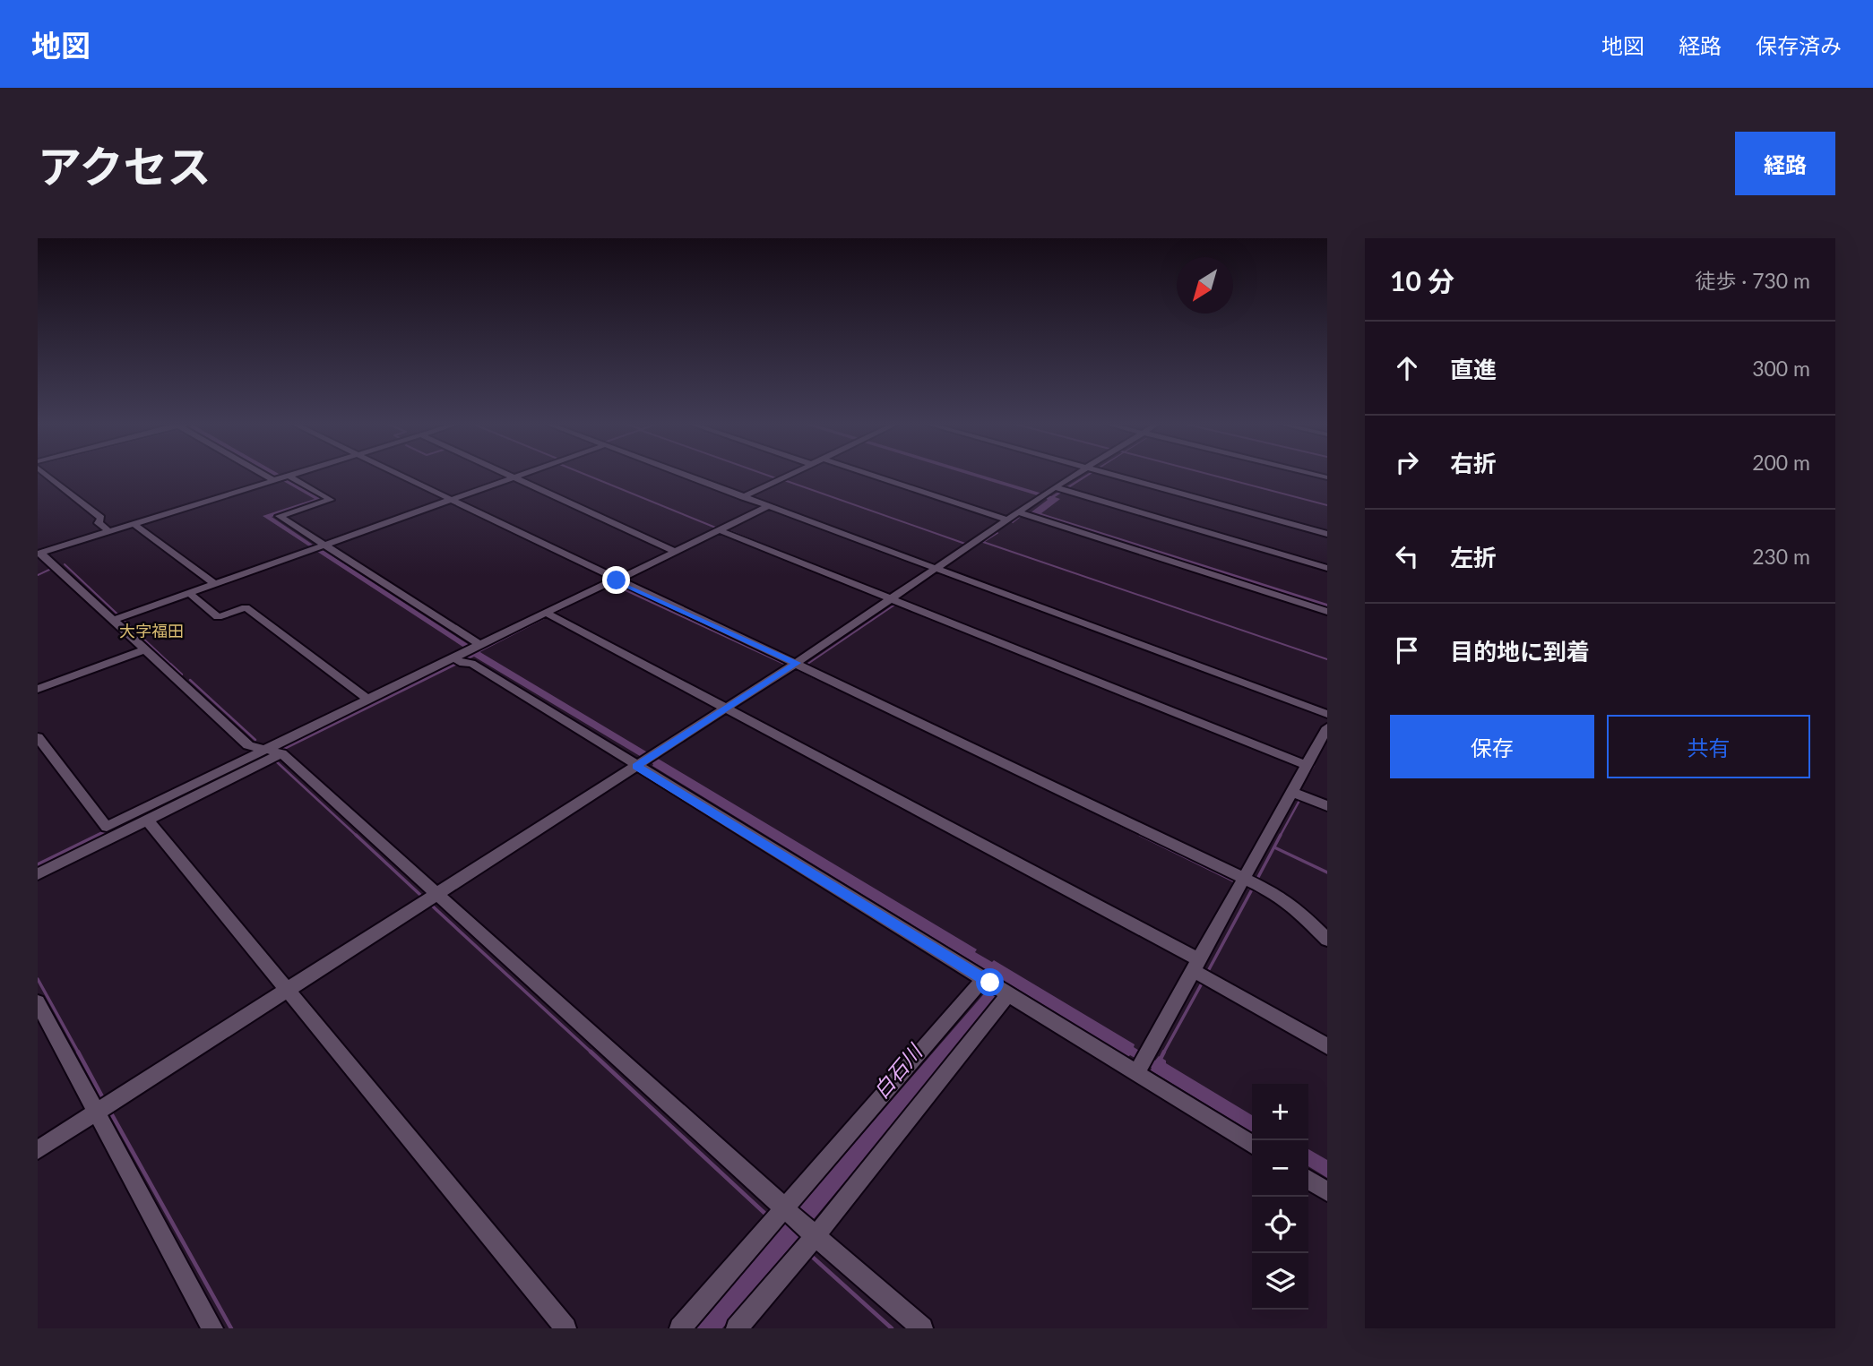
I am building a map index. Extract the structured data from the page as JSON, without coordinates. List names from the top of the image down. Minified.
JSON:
{"districts":["大字福田"],"water":["白石川"],"north":"bottom left","page":{"header":"地図","nav":["地図","経路","保存済み"],"title":"アクセス","buttons":["経路",["保存","共有"]],"heading":["10 分","徒歩 · 730 m"],"list":[["直進","300 m"],["右折","200 m"],["左折","230 m"],"目的地に到着"],"map_buttons":["+","−"]}}
